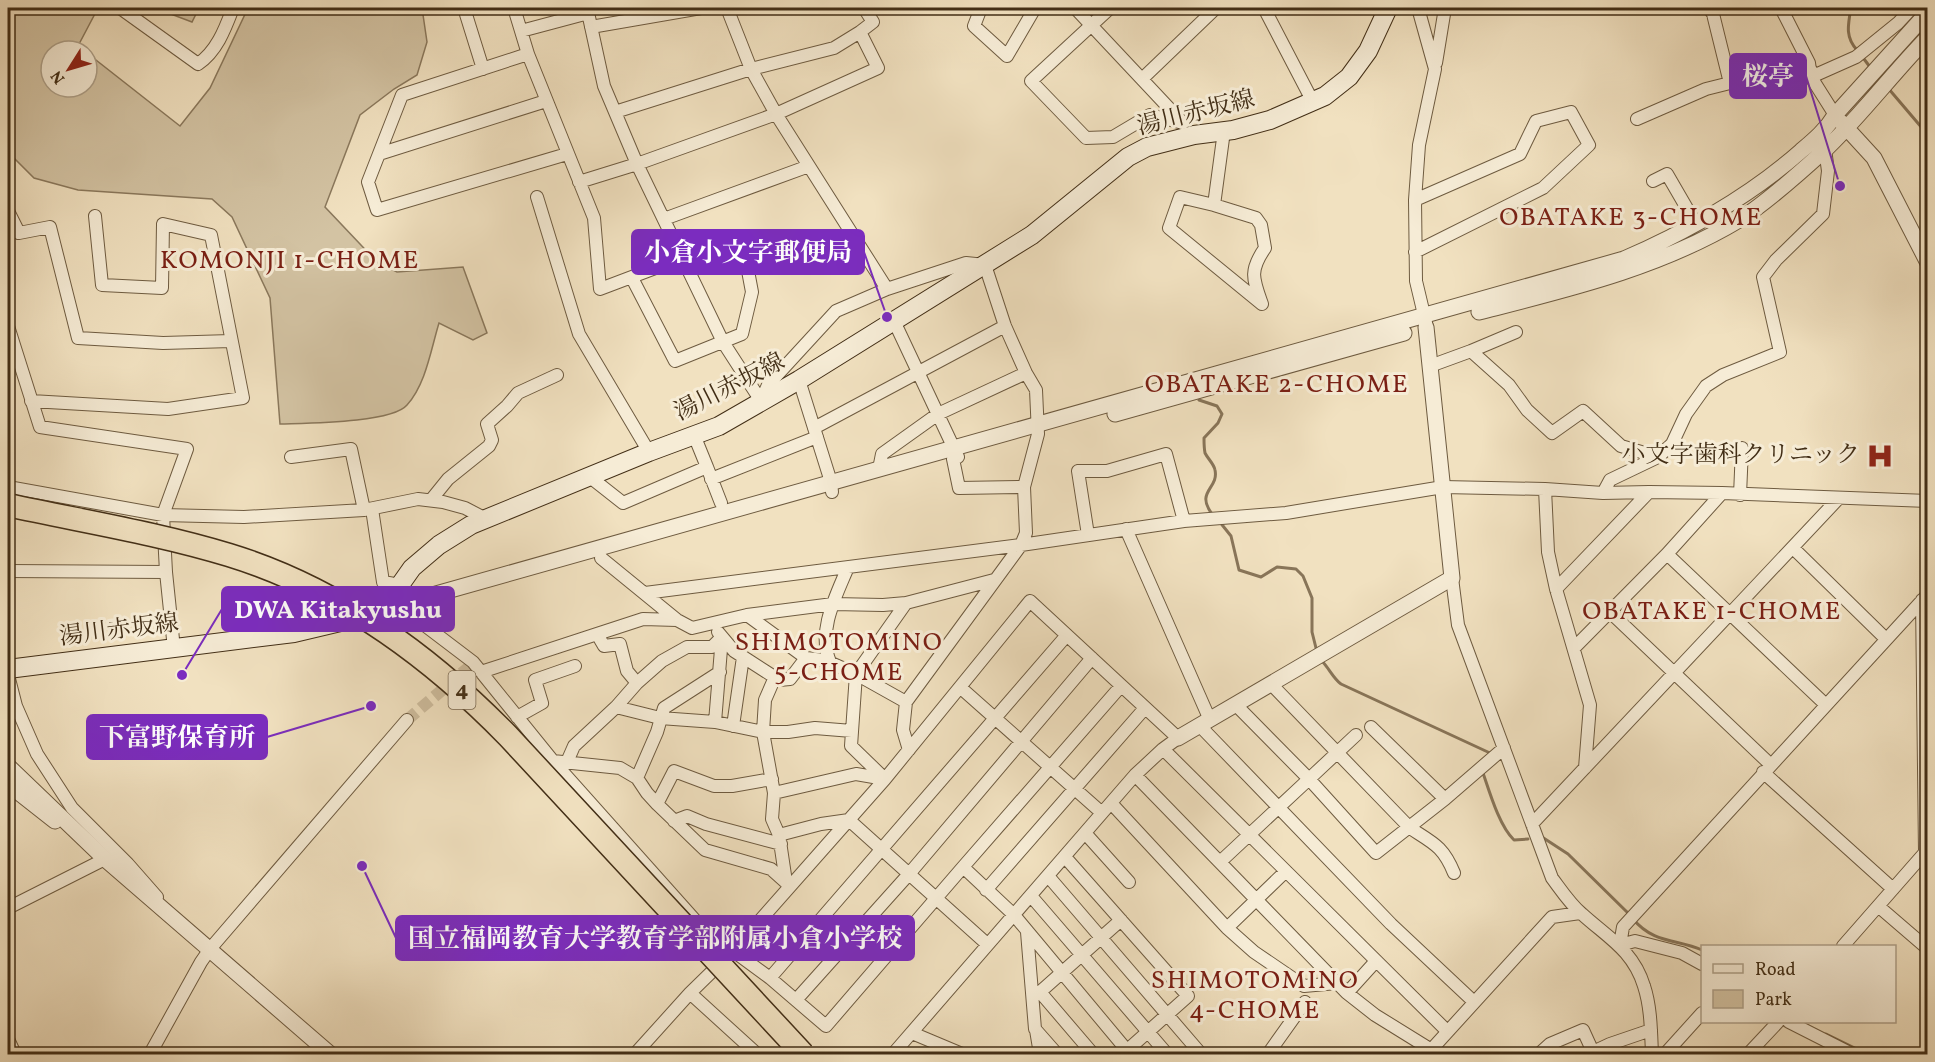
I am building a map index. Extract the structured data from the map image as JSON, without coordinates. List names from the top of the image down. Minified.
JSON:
{"streets":{"highway":["4"],"main road":["湯川赤坂線"]},"districts":["OBATAKE 3-CHOME","KOMONJI 1-CHOME","OBATAKE 2-CHOME","OBATAKE 1-CHOME","SHIMOTOMINO 5-CHOME","SHIMOTOMINO 4-CHOME"],"places":{"other":["桜亭","小倉小文字郵便局","DWA Kitakyushu","下富野保育所","国立福岡教育大学教育学部附属小倉小学校"],"hospital":["小文字歯科クリニック"]},"legend":["Road","Park"],"north":"bottom left"}
